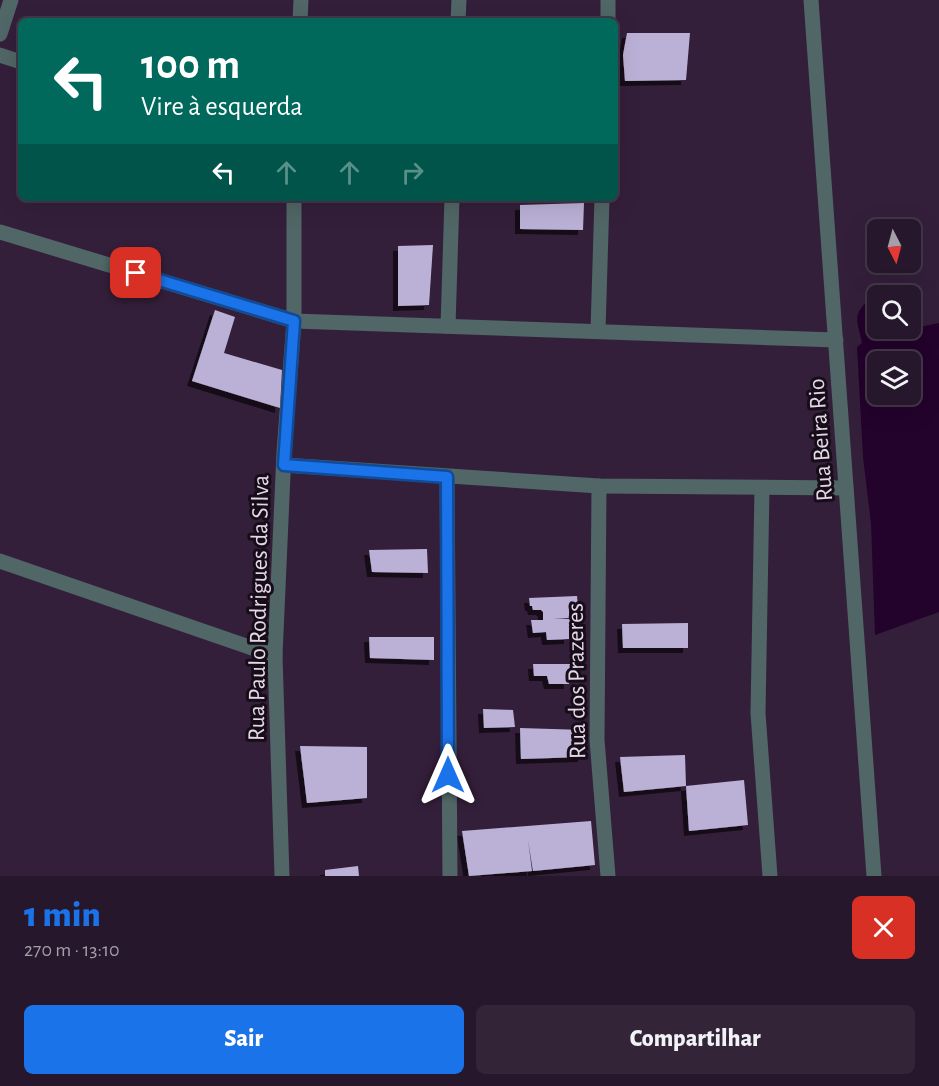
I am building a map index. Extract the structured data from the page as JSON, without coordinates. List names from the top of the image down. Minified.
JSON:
{"streets":{"street":["Rua Beira Rio","Rua Paulo Rodrigues da Silva","Rua dos Prazeres"]},"north":"bottom","page":{"turn":["100 m","Vire à esquerda"],"heading":["1 min","270 m · 13:10"],"buttons":["Sair","Compartilhar"]}}
